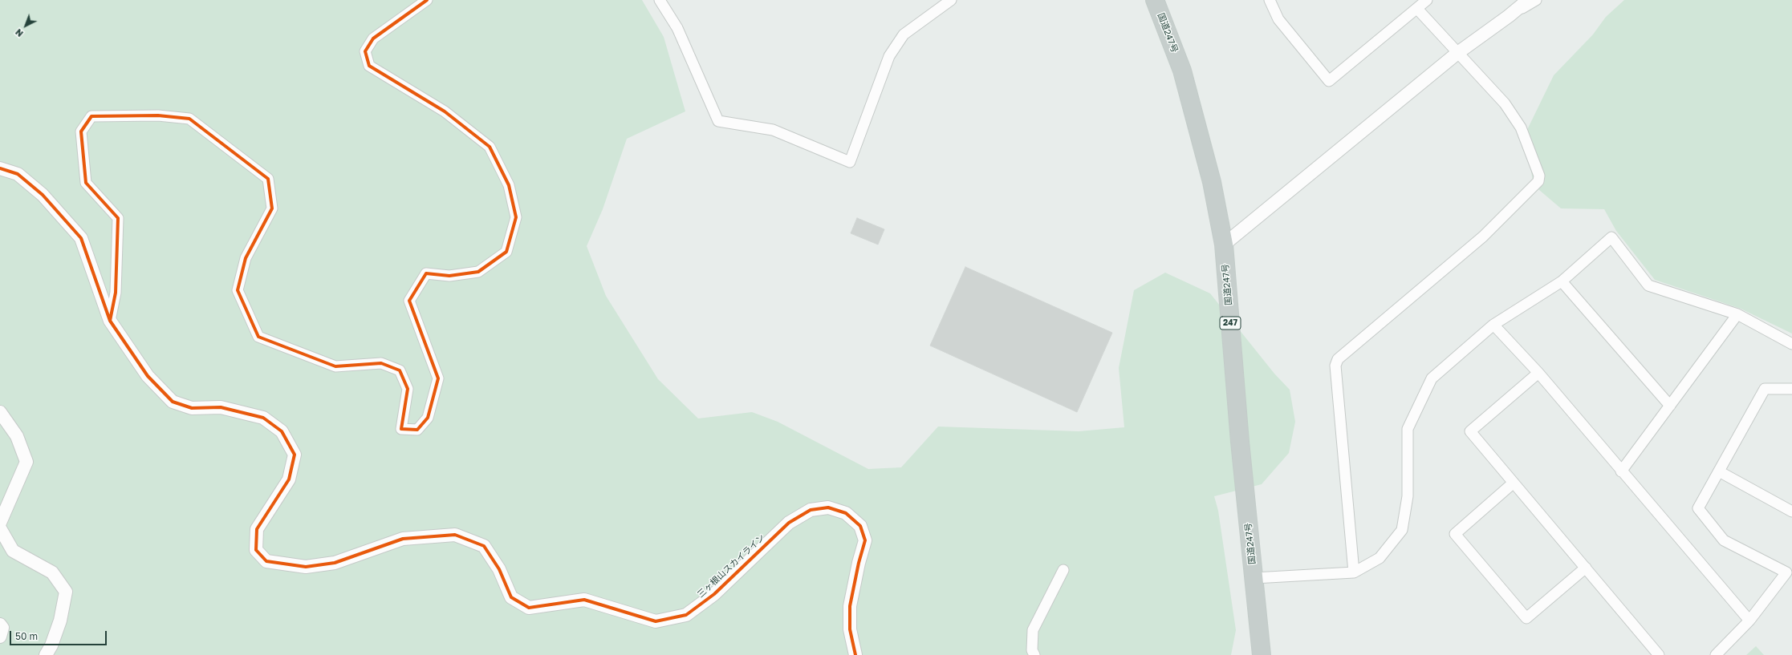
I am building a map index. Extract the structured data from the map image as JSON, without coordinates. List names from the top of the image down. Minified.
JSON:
{"streets":{"highway":["国道247号","247"],"street":["三ヶ根山スカイライン"]},"scale_bar":"50 m","north":"bottom left"}
